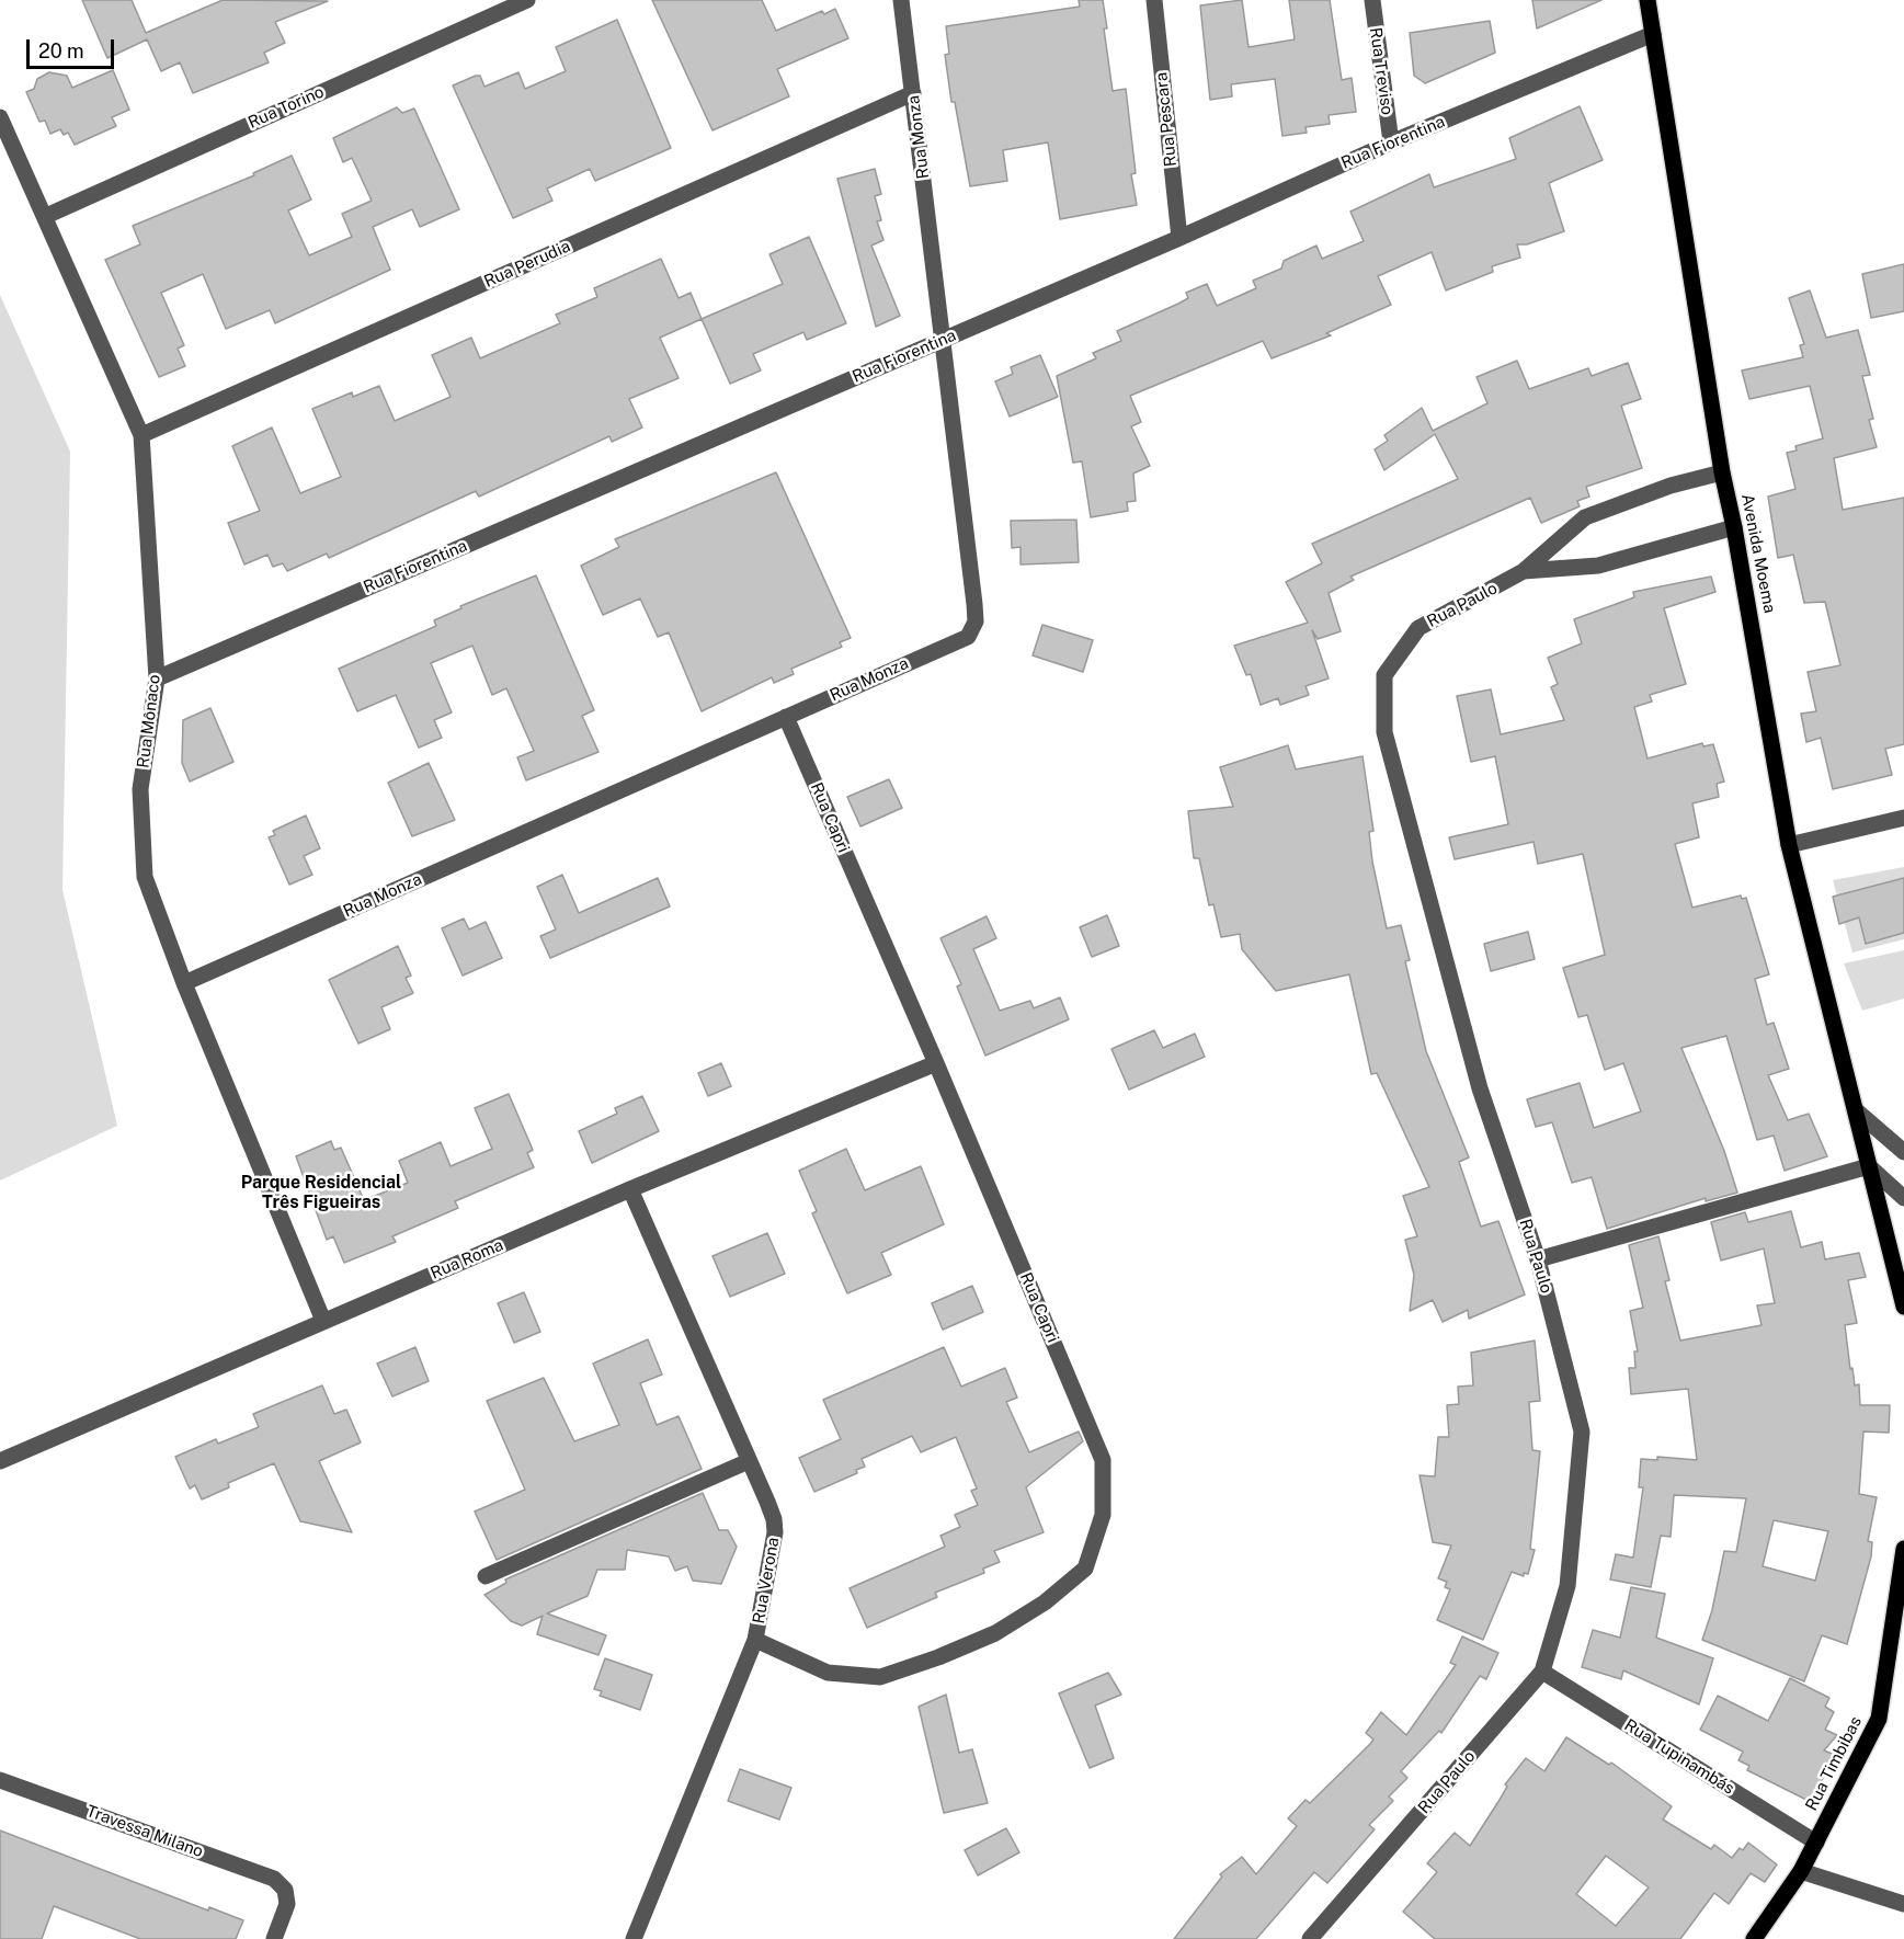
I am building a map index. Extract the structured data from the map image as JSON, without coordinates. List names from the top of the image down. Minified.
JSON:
{"streets":{"main road":["Avenida Moema","Rua Timbibas"],"street":["Rua Treviso","Rua Torino","Rua Pescara","Rua Monza","Rua Fiorentina","Rua Perudia","Rua Paulo","Rua Mônaco","Rua Capri","Rua Roma","Rua Verona","Rua Tupinambás","Travessa Milano"]},"crossings":[["Rua Treviso","Rua Fiorentina"],["Rua Torino","Rua Mônaco"],["Rua Pescara","Rua Fiorentina"],["Rua Monza","Rua Fiorentina"],["Rua Monza","Rua Perudia"],["Rua Monza","Rua Mônaco"],["Rua Monza","Rua Capri"],["Rua Fiorentina","Avenida Moema"],["Rua Fiorentina","Rua Mônaco"],["Rua Perudia","Rua Mônaco"],["Avenida Moema","Rua Paulo"],["Rua Paulo","Rua Tupinambás"],["Rua Mônaco","Rua Roma"],["Rua Capri","Rua Roma"],["Rua Capri","Rua Verona"],["Rua Roma","Rua Verona"],["Rua Tupinambás","Rua Timbibas"]],"districts":["Parque Residencial Três Figueiras"],"scale_bar":"20 m"}
